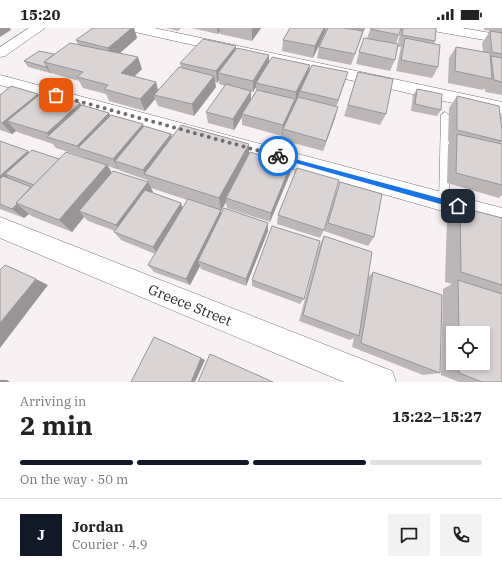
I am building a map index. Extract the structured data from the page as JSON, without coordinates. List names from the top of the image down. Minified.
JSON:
{"streets":{"street":["Greece Street"]},"page":{"status":"15:20","heading":["2 min","Arriving in","15:22–15:27"],"panel":["Jordan","Courier · 4.9"],"bar":"On the way · 50 m","round":"J"}}
